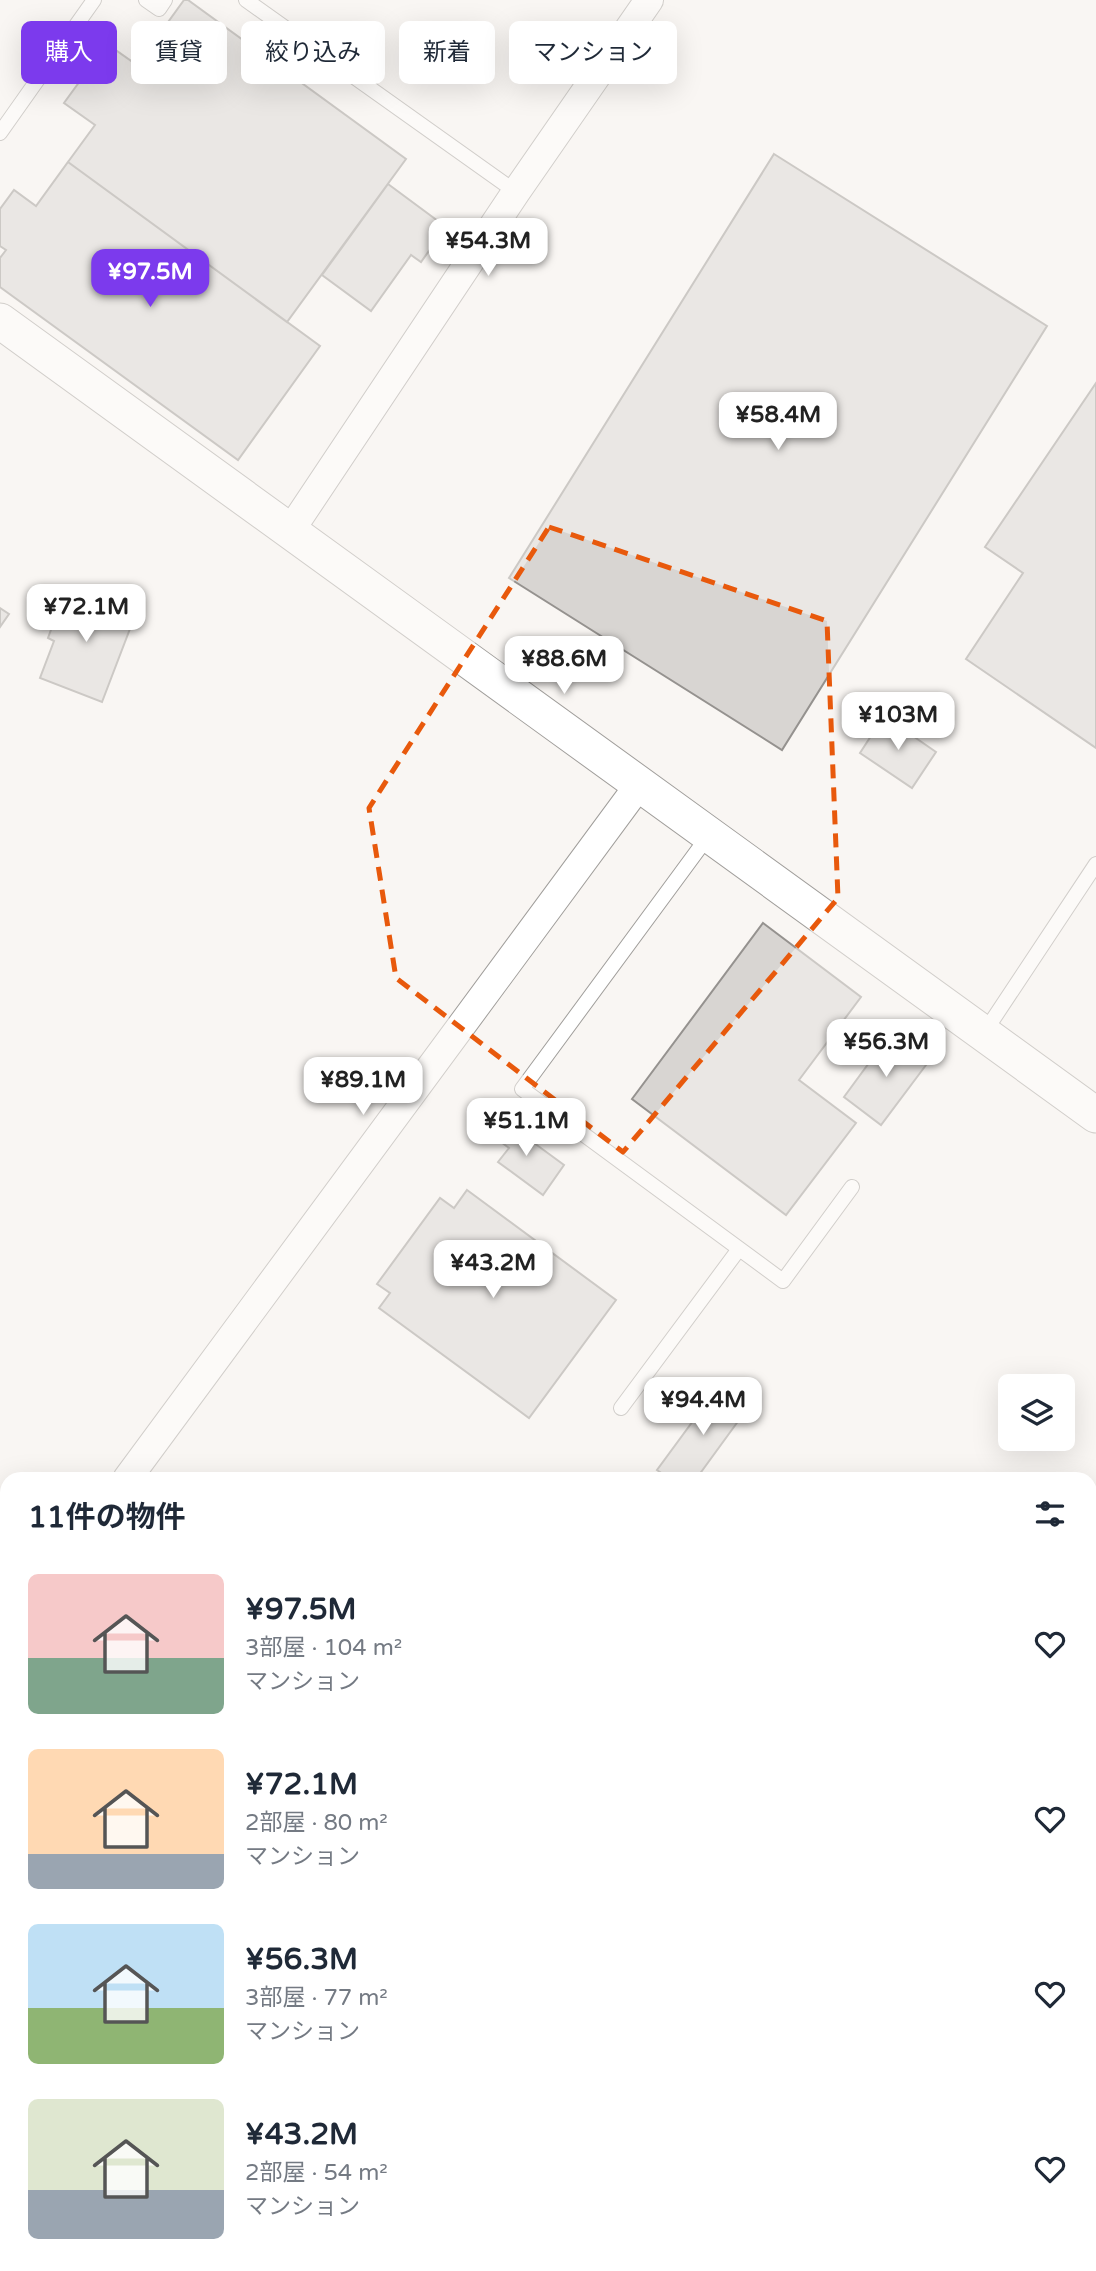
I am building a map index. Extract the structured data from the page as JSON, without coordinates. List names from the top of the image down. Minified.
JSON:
{"page":{"chip":["購入","賃貸","絞り込み","新着","マンション"],"price":["¥54.3M","¥97.5M","¥58.4M","¥72.1M","¥88.6M","¥103M","¥56.3M","¥89.1M","¥51.1M","¥43.2M","¥94.4M"],"heading":"11件の物件","list":[{"name":"¥97.5M","note":"3部屋 · 104 m² · マンション"},{"name":"¥72.1M","note":"2部屋 · 80 m² · マンション"},{"name":"¥56.3M","note":"3部屋 · 77 m² · マンション"},{"name":"¥43.2M","note":"2部屋 · 54 m² · マンション"}]}}
